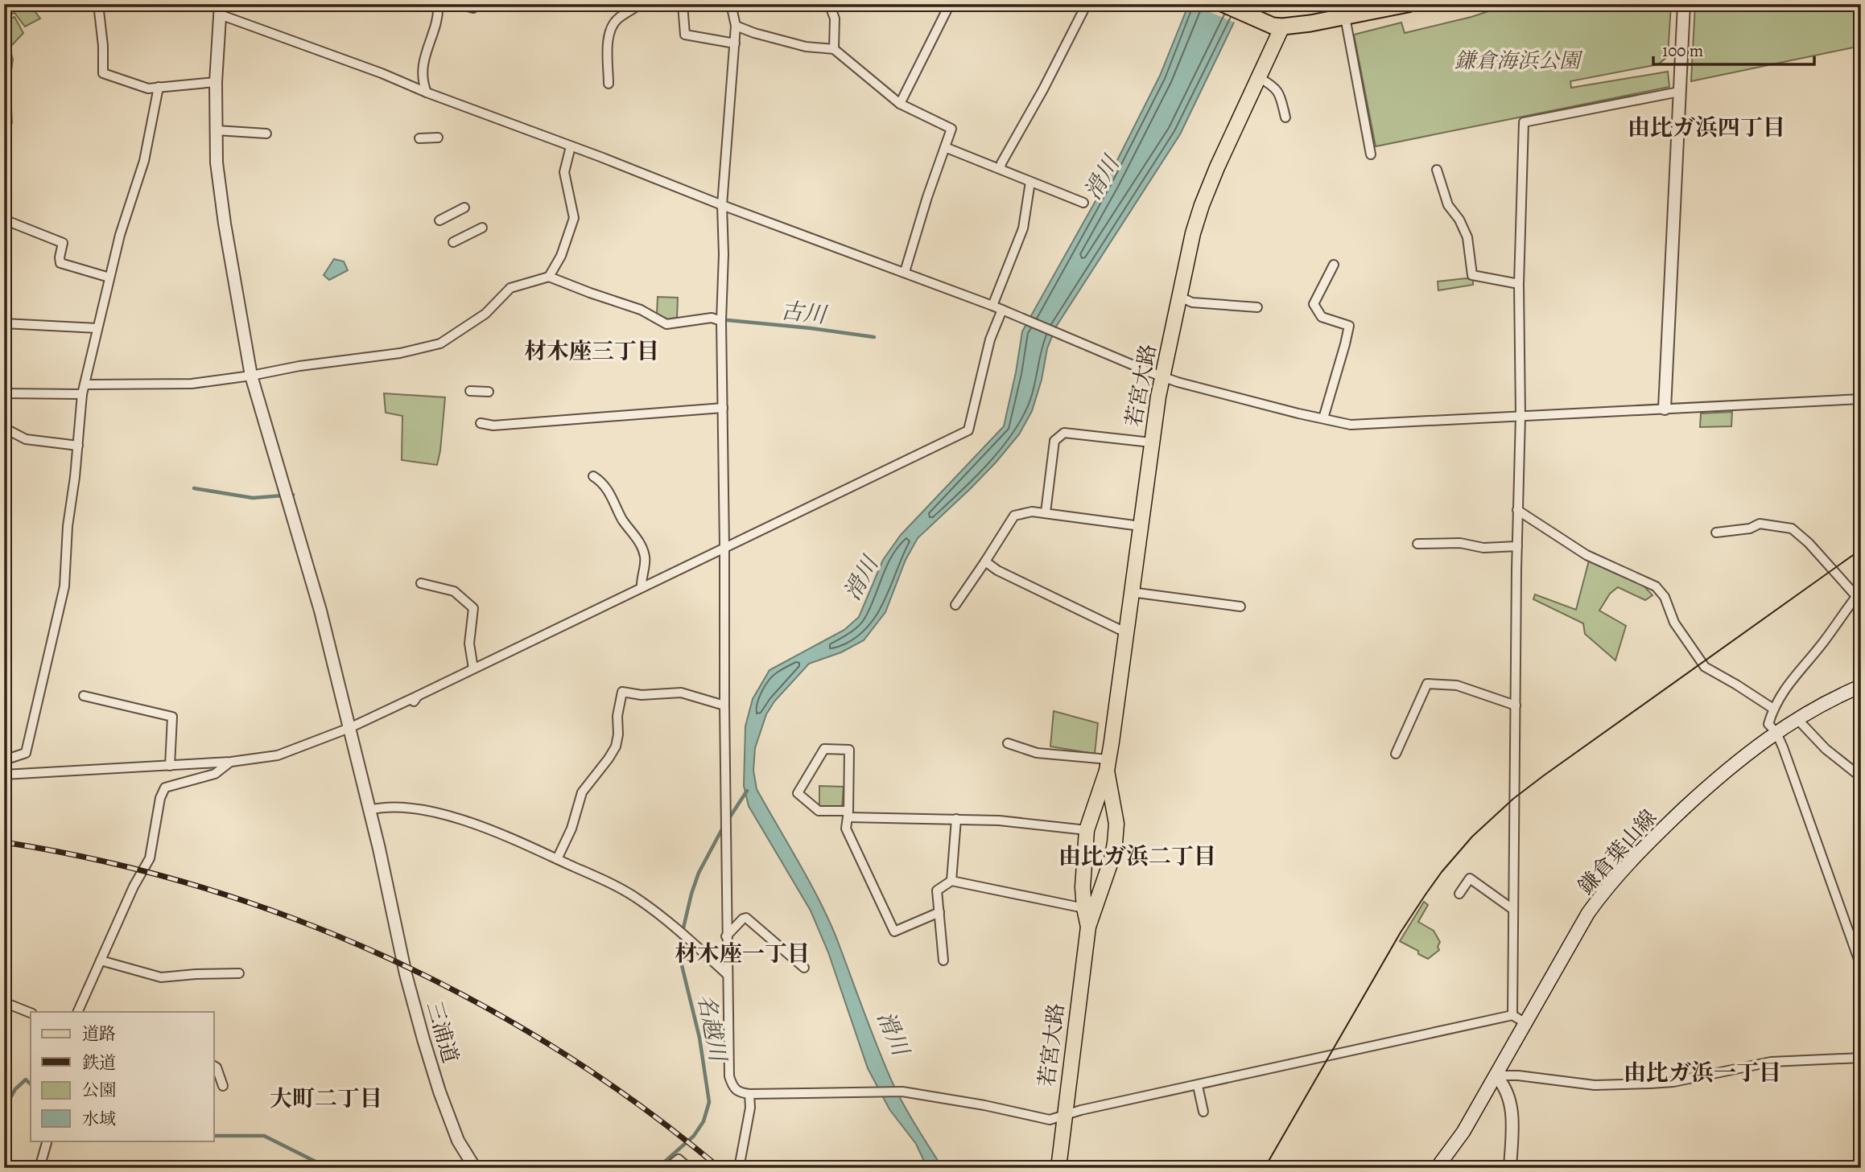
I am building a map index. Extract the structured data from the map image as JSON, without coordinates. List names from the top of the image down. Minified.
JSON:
{"streets":{"main road":["若宮大路","鎌倉葉山線"],"street":["三浦道"]},"districts":["由比ガ浜四丁目","材木座三丁目","由比ガ浜二丁目","材木座一丁目","由比ガ浜一丁目","大町二丁目"],"water":["滑川","古川","名越川"],"parks":["鎌倉海浜公園"],"legend":["道路","鉄道","公園","水域"],"scale_bar":"100 m"}
